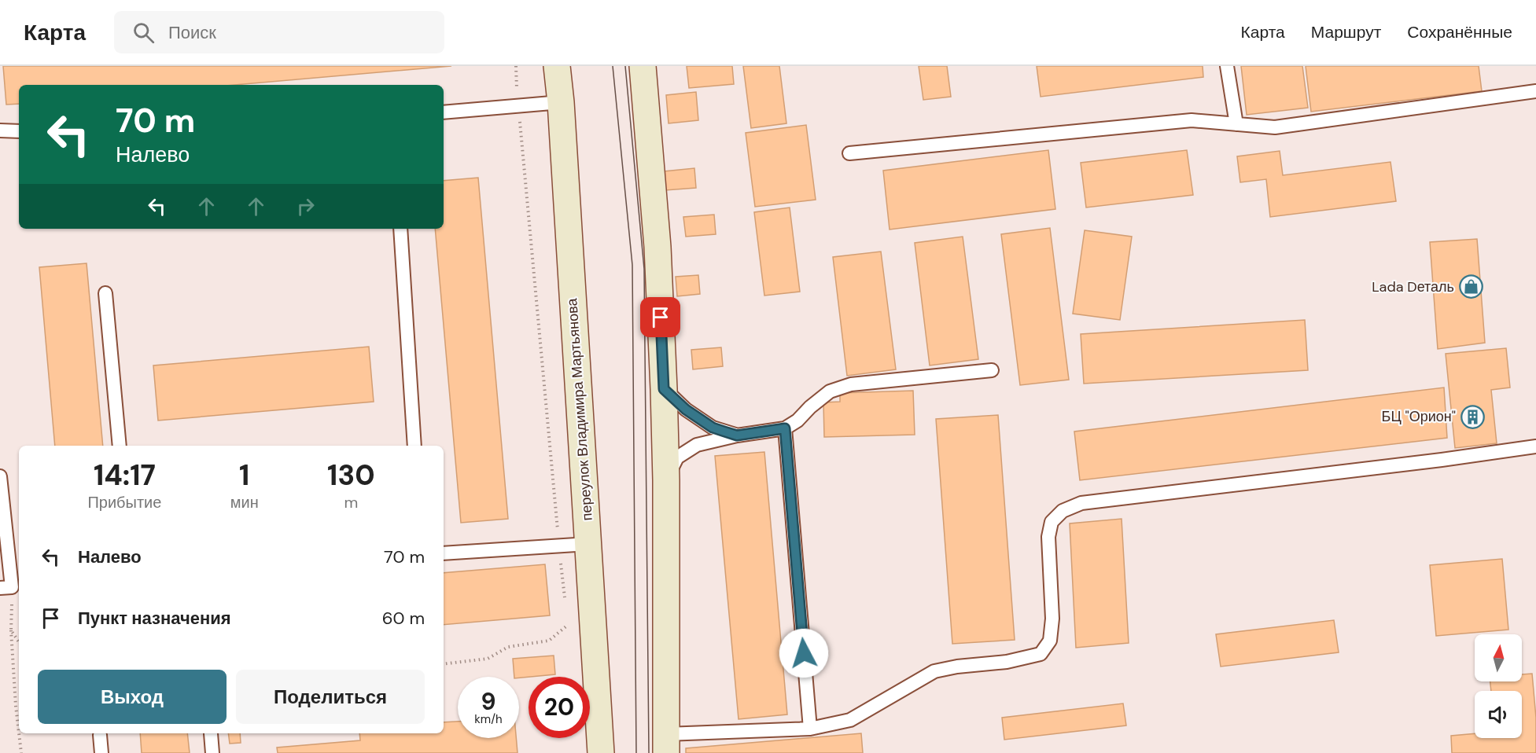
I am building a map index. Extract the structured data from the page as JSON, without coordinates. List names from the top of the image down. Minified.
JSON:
{"streets":{"street":["переулок Владимира Мартьянова"]},"places":{"shop":["Lada Dеталь"],"building":["БЦ \"Орион\""]},"north":"top","page":{"header":"Карта","search":"Поиск","nav":["Карта","Маршрут","Сохранённые"],"turn":["70 m","Налево"],"eta":["14:17","Прибытие","1","мин","130","m"],"list":[{"name":"Налево","value":"70 m"},{"name":"Пункт назначения","value":"60 m"}],"buttons":["Выход","Поделиться"],"speed":"9 km/h","limit":"20"}}
